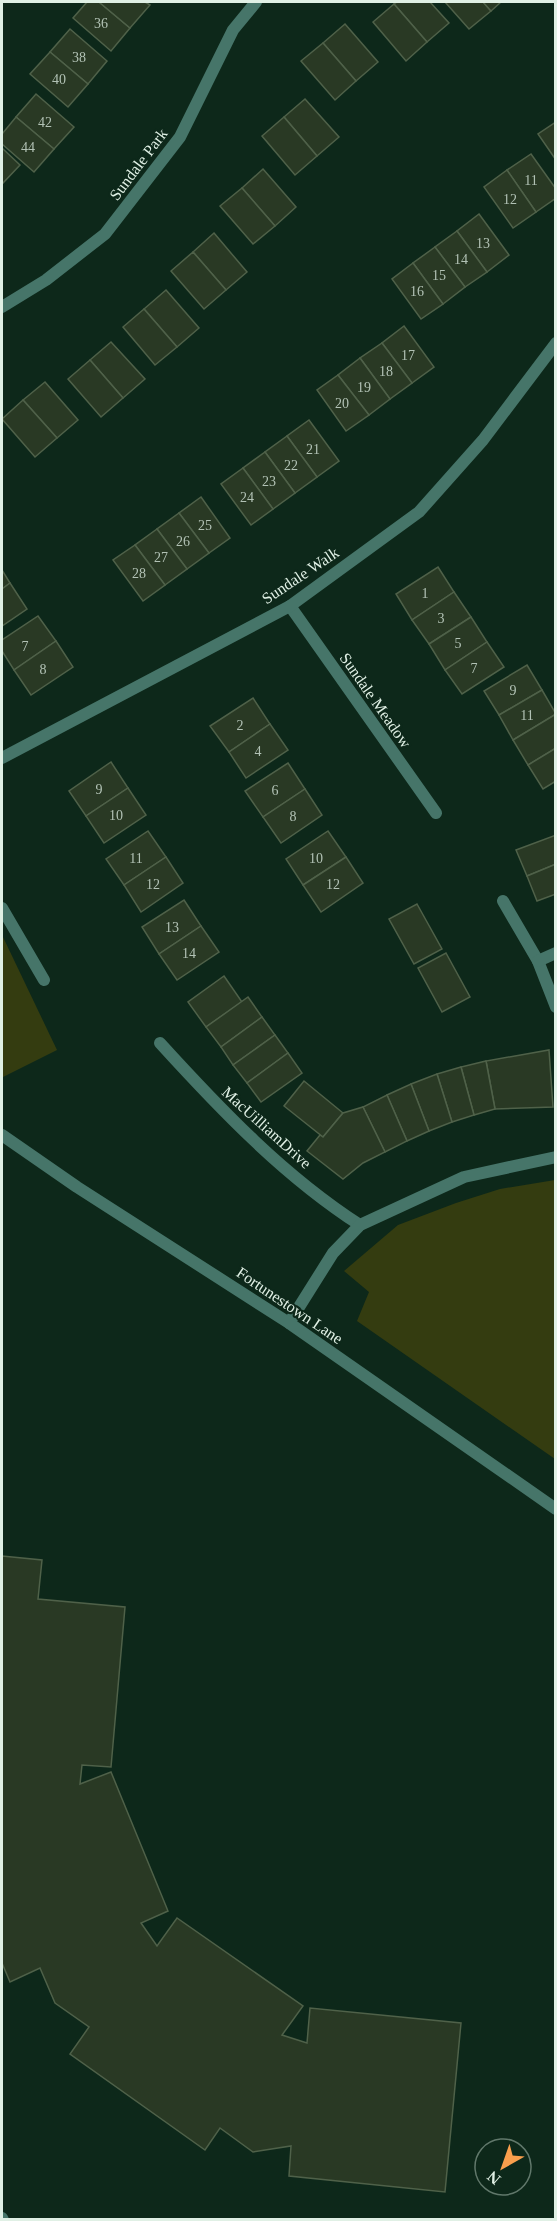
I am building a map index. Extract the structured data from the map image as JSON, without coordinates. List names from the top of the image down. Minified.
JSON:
{"streets":{"street":["Sundale Park","Sundale Walk","Sundale Meadow","MacUilliamDrive","Fortunestown Lane"]},"crossings":[["Sundale Walk","Sundale Meadow"]],"house_numbers":["36","38","40","42","44","11","12","13","14","15","16","17","18","19","20","21","22","23","24","25","26","27","28","1","3","5","7","7","8","9","11","2","4","9","6","10","8","11","10","12","12","13","14"],"north":"bottom left"}
